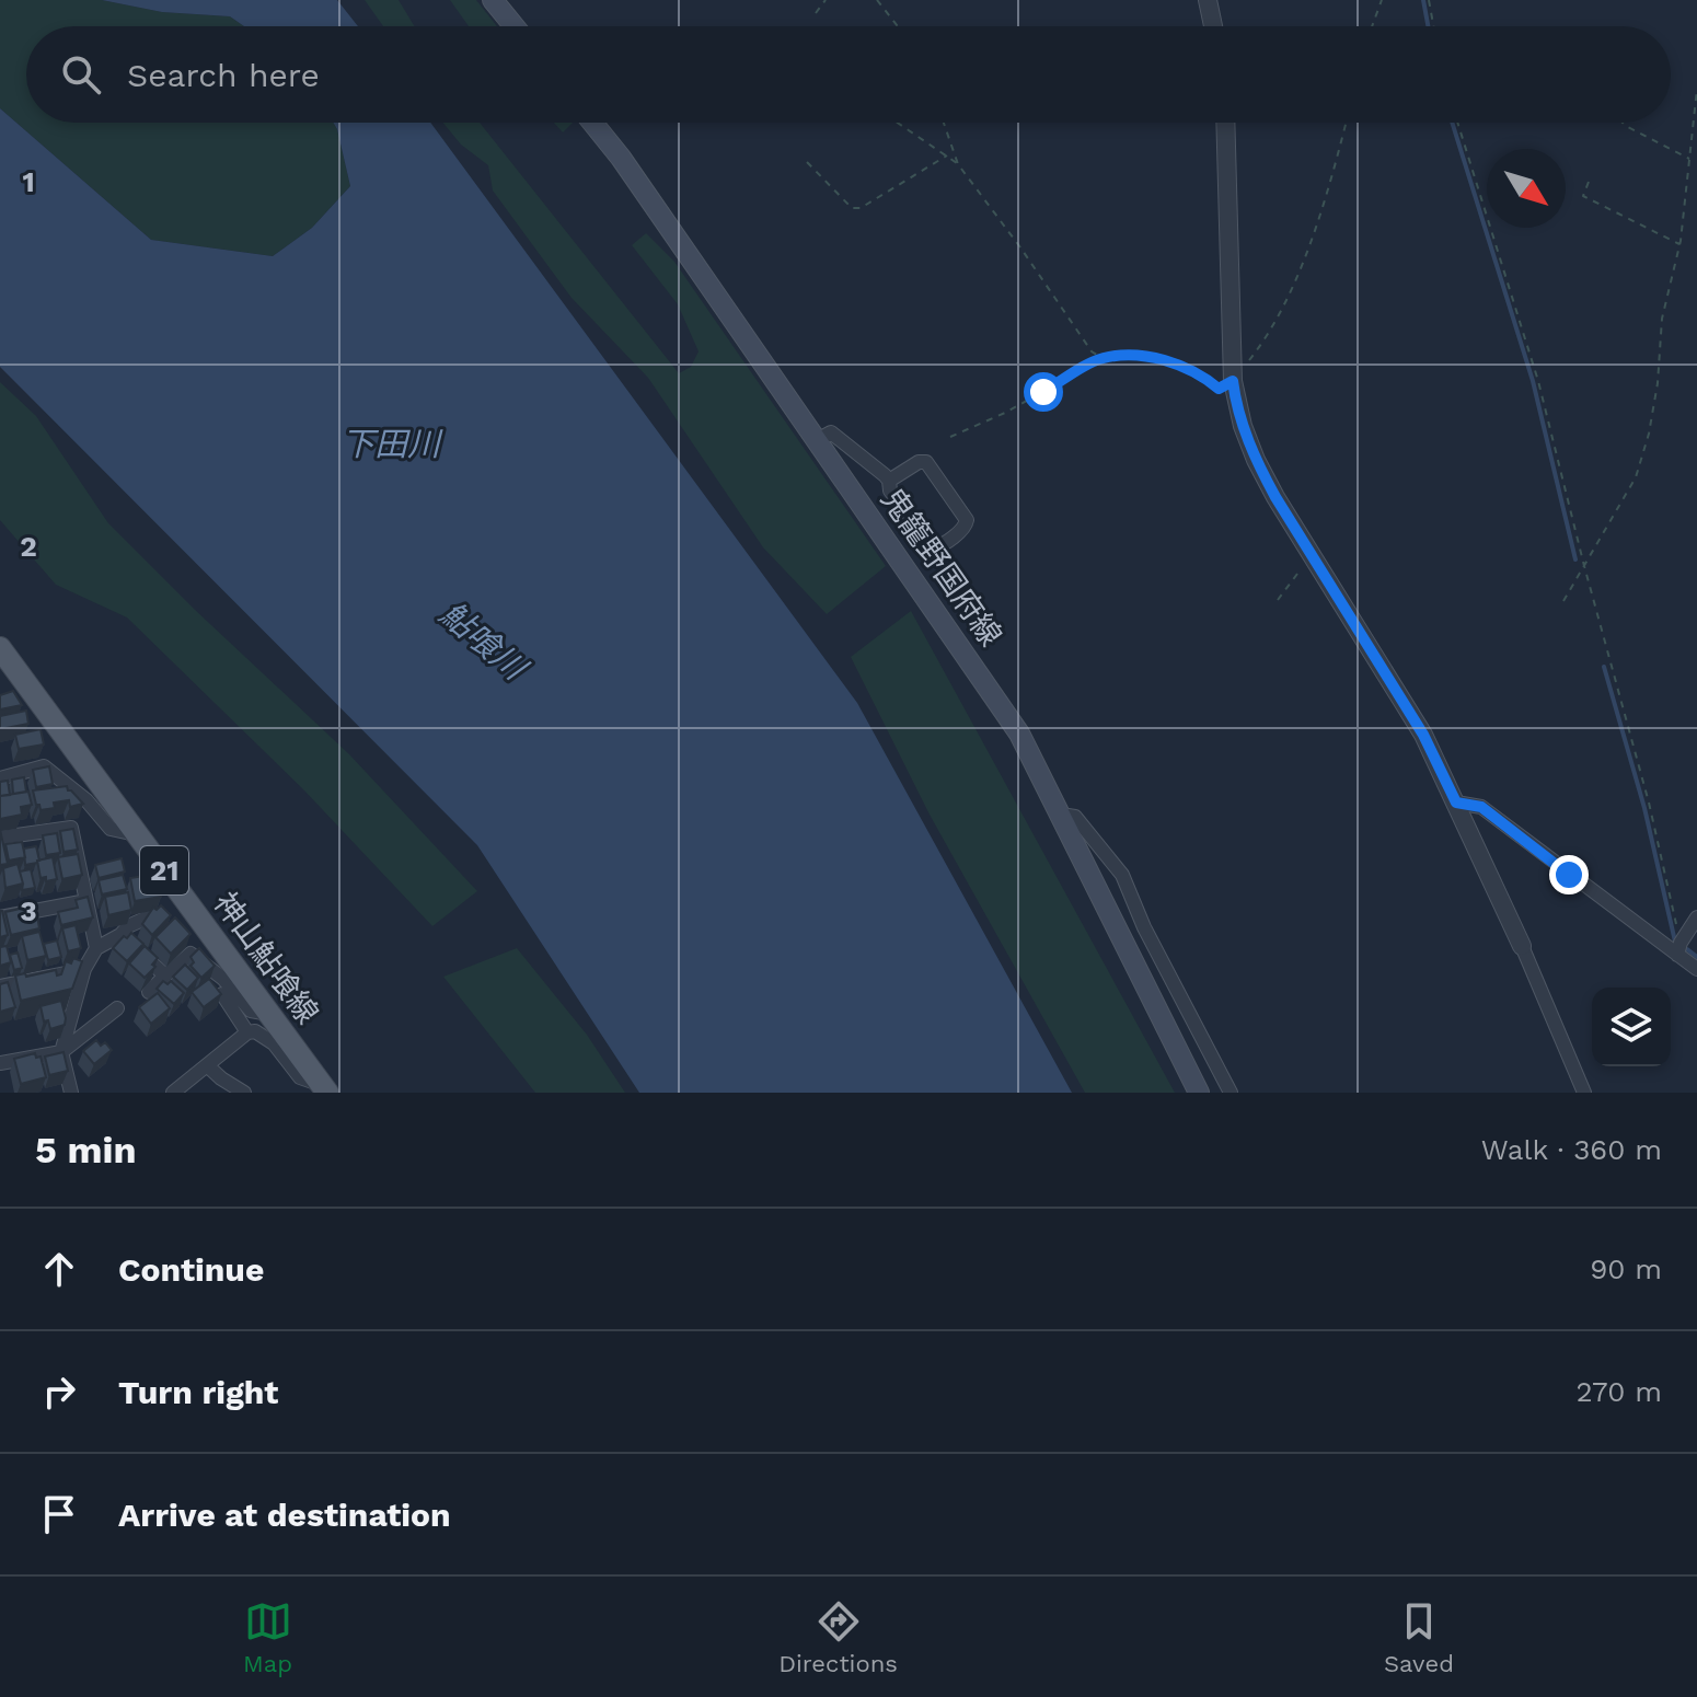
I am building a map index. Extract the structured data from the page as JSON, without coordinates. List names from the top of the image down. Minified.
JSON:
{"streets":{"main road":["鬼籠野国府線","21","神山鮎喰線"]},"water":["下田川","鮎喰川"],"north":"bottom right","page":{"search":"Search here","heading":["5 min","Walk · 360 m"],"list":[["Continue","90 m"],["Turn right","270 m"],"Arrive at destination"],"nav":["Map","Directions","Saved"]},"grid":{"rows":["1","2","3"]}}
